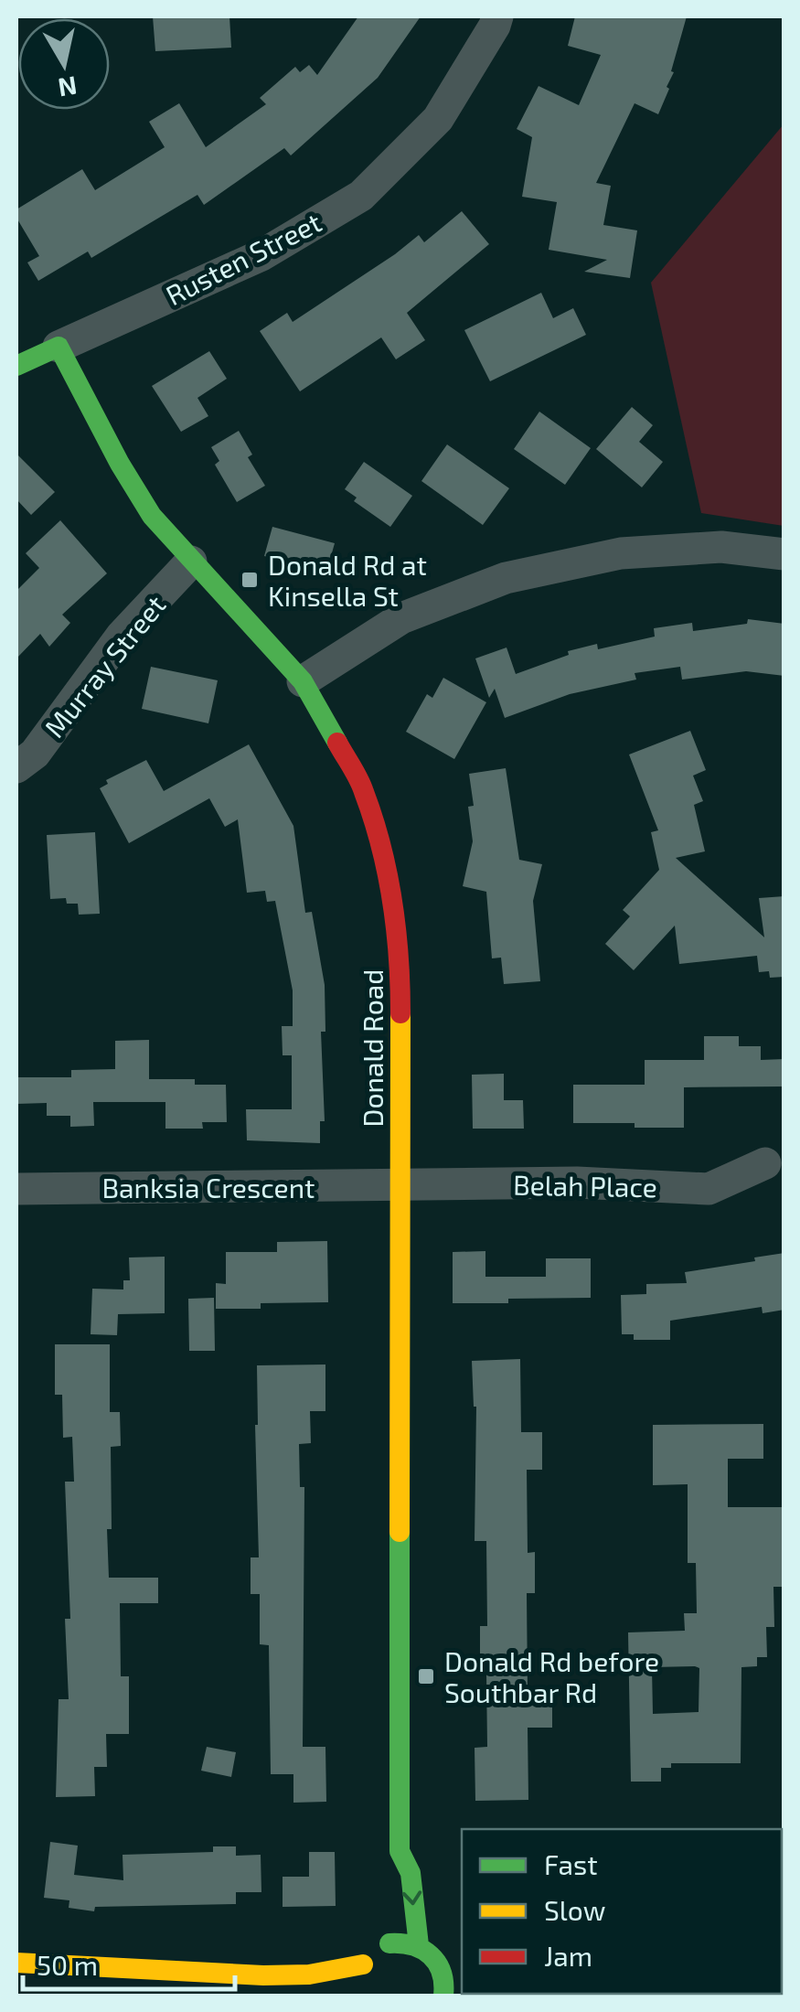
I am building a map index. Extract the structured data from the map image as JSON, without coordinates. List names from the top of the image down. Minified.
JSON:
{"streets":{"street":["Rusten Street","Murray Street","Donald Road","Belah Place","Banksia Crescent"]},"crossings":[["Rusten Street","Donald Road"],["Murray Street","Donald Road"],["Donald Road","Belah Place"],["Donald Road","Banksia Crescent"],["Belah Place","Banksia Crescent"]],"places":{"transit":["Donald Rd at Kinsella St","Donald Rd before Southbar Rd"]},"legend":["Fast","Slow","Jam"],"scale_bar":"50 m","north":"bottom"}
